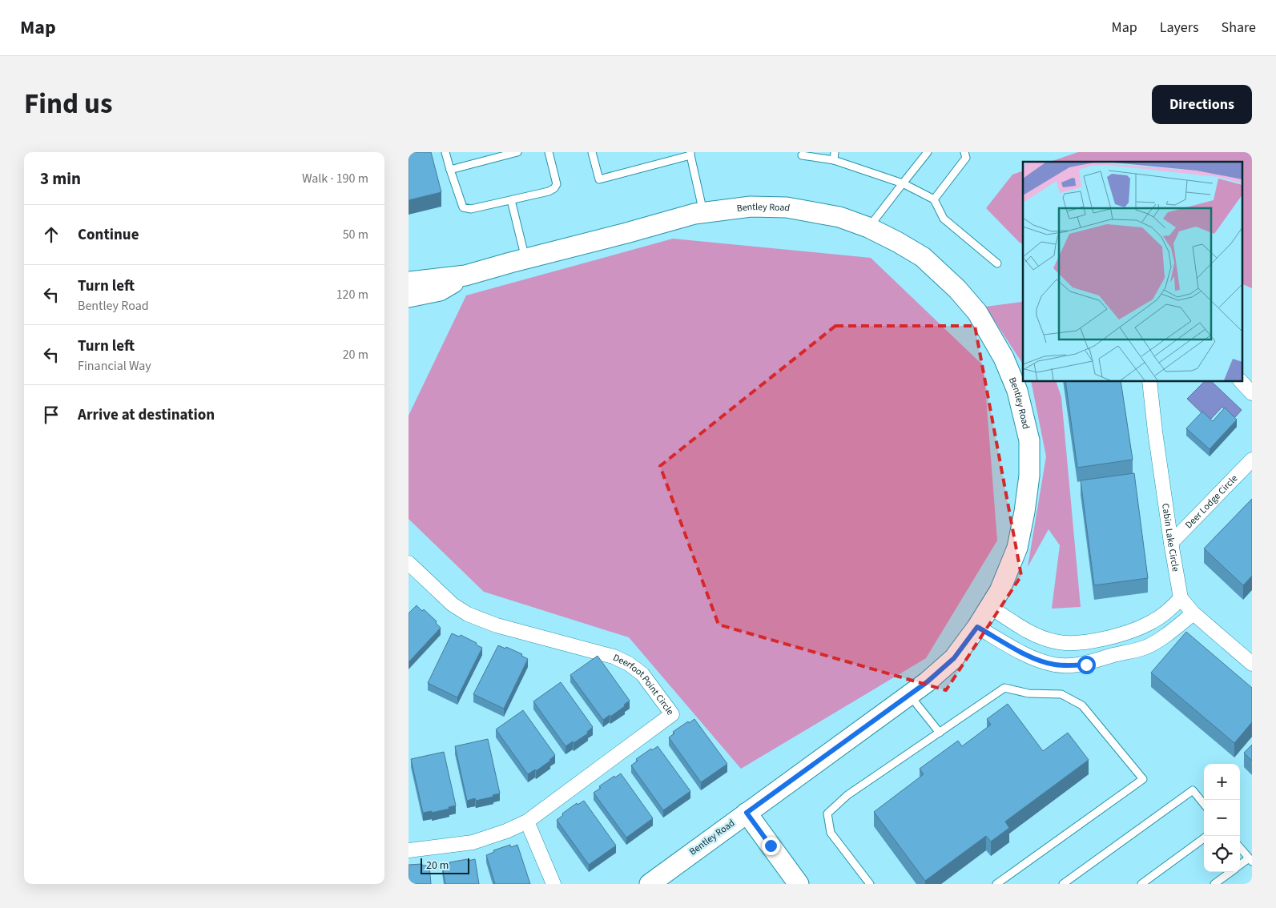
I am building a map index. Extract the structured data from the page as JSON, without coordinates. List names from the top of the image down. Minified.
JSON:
{"streets":{"street":["Bentley Road","Deer Lodge Circle","Cabin Lake Circle","Deerfoot Point Circle"]},"crossings":[["Deer Lodge Circle","Cabin Lake Circle"]],"scale_bar":"20 m","page":{"header":"Map","nav":["Map","Layers","Share"],"title":"Find us","buttons":"Directions","heading":["3 min","Walk · 190 m"],"list":[["Continue","50 m"],["Turn left","Bentley Road","120 m"],["Turn left","Financial Way","20 m"],"Arrive at destination"],"map_buttons":["+","−"],"scale":"20 m"}}
